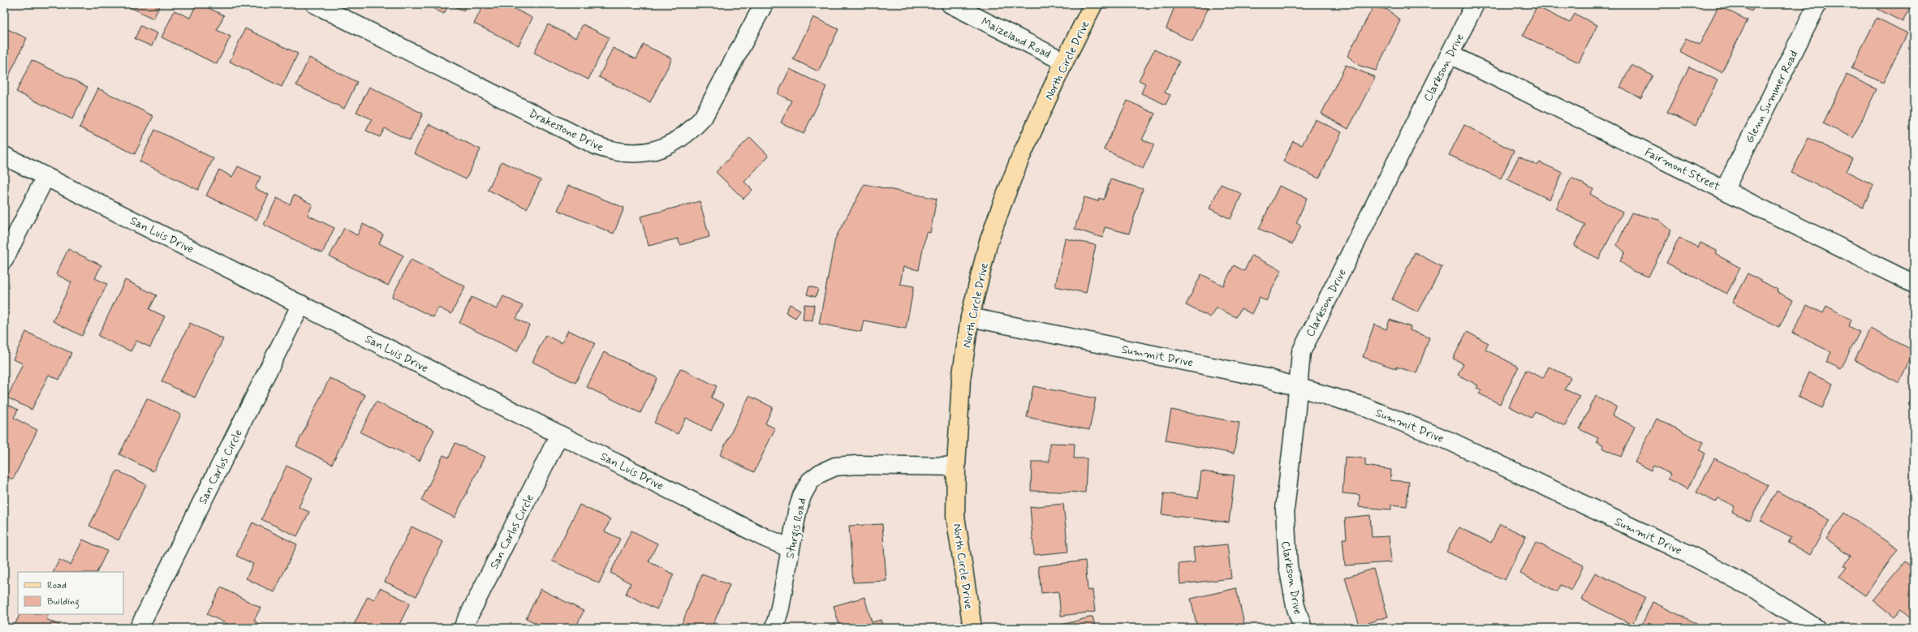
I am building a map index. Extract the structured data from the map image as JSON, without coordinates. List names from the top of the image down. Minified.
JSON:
{"streets":{"main road":["North Circle Drive"],"street":["Maizeland Road","Clarkson Drive","Glenn Summer Road","Drakestone Drive","Fairmont Street","San Luis Drive","Summit Drive","San Carlos Circle","Sturgis Road"]},"crossings":[["Maizeland Road","North Circle Drive"],["North Circle Drive","Summit Drive"],["North Circle Drive","Sturgis Road"],["Clarkson Drive","Fairmont Street"],["Clarkson Drive","Summit Drive"],["Glenn Summer Road","Fairmont Street"],["San Luis Drive","San Carlos Circle"],["San Luis Drive","Sturgis Road"]],"legend":["Road","Building"]}
